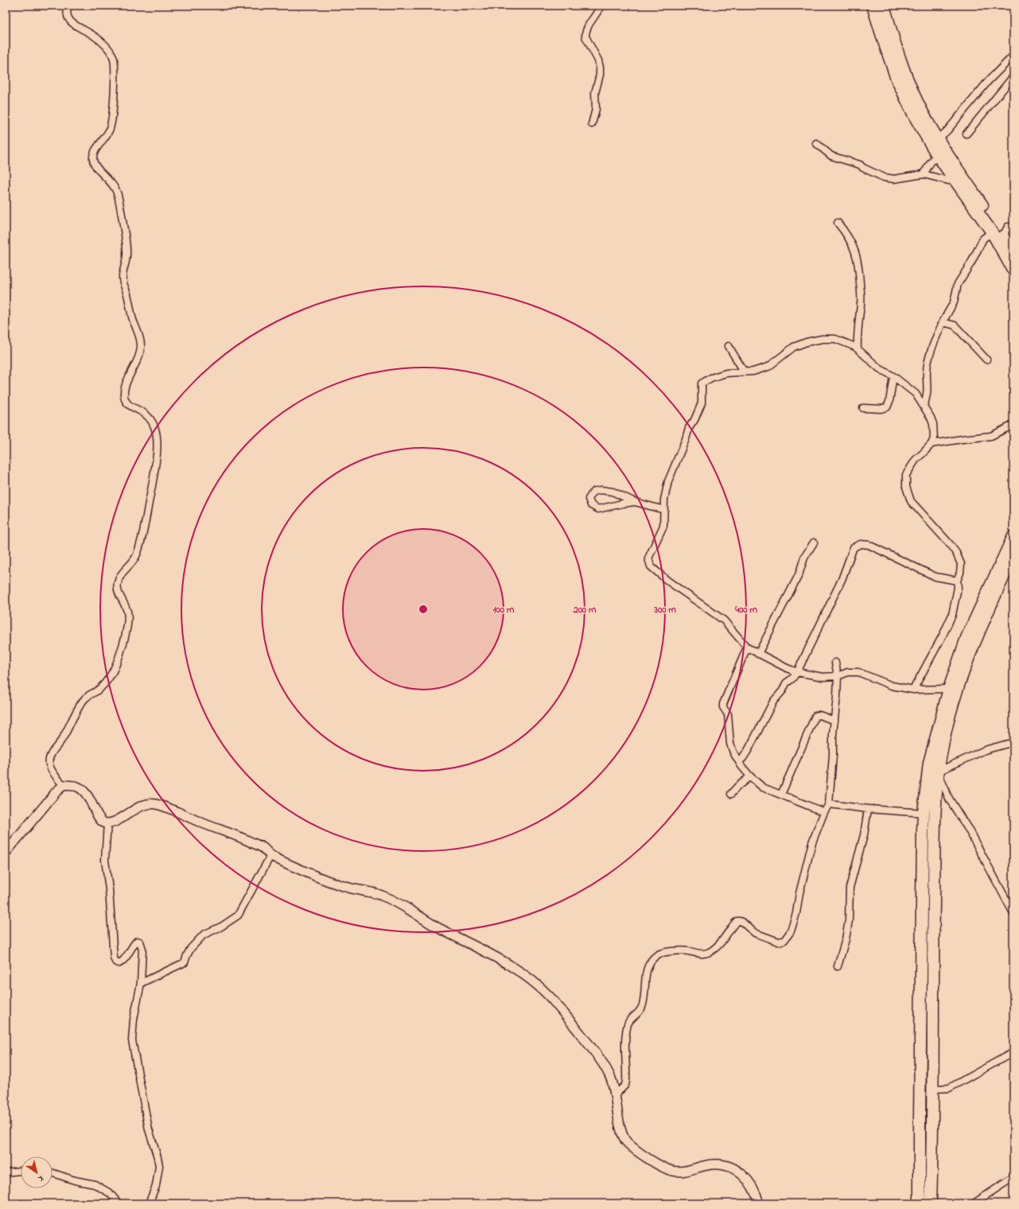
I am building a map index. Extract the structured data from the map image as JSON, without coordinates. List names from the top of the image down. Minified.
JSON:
{"north":"bottom right","rings":["100 m","200 m","300 m","400 m"]}
